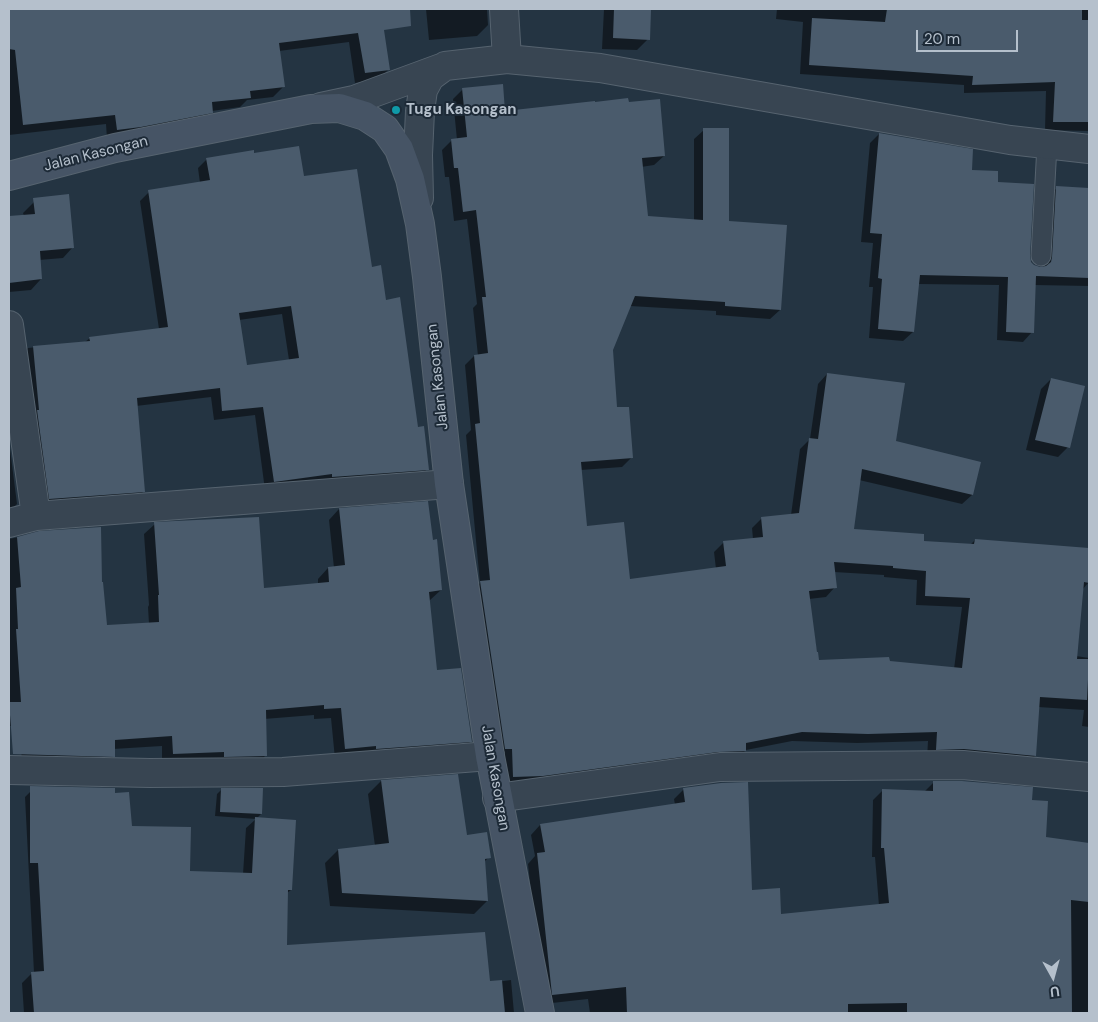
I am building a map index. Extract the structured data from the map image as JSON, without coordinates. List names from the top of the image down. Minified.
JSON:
{"streets":{"main road":["Jalan Kasongan"]},"places":["Tugu Kasongan"],"scale_bar":"20 m","north":"bottom"}
